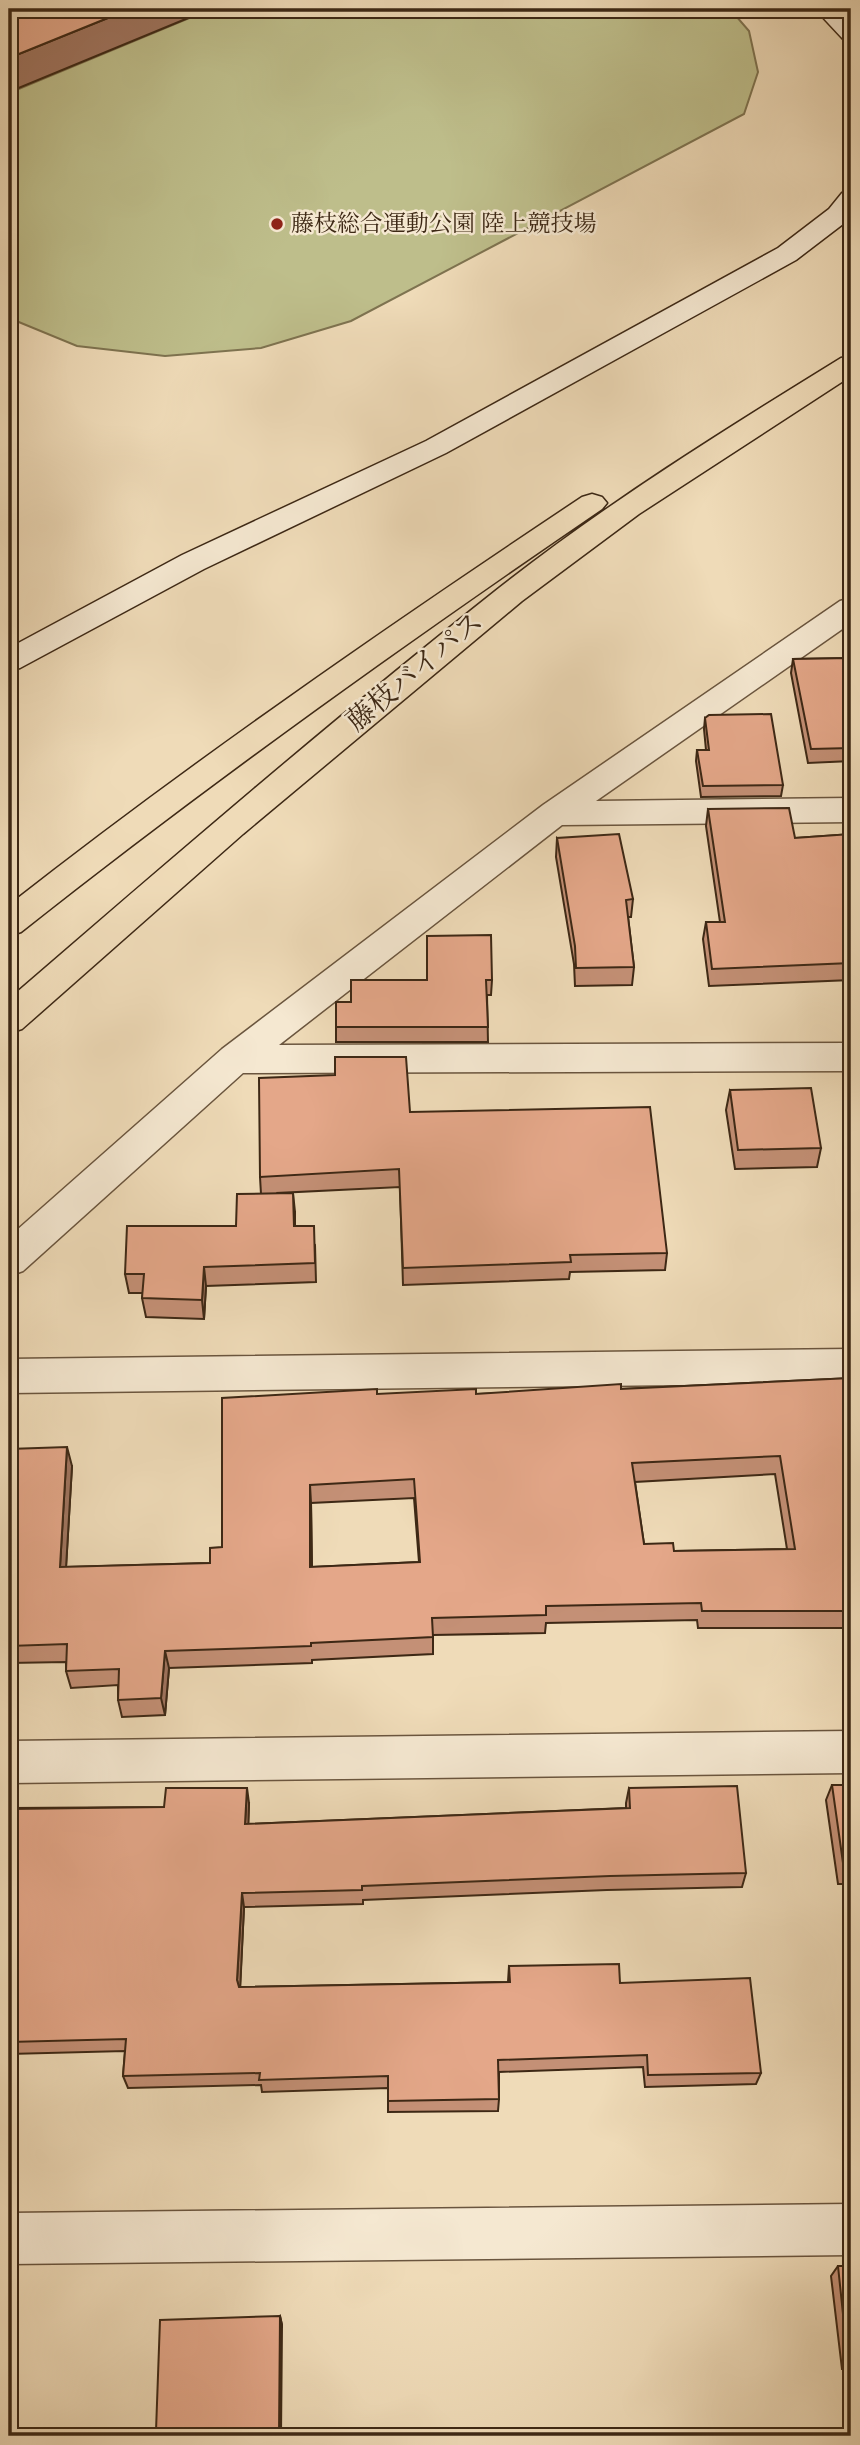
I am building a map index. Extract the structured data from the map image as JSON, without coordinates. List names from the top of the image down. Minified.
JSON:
{"streets":{"highway":["藤枝バイパス"]},"places":["藤枝総合運動公園 陸上競技場"]}
